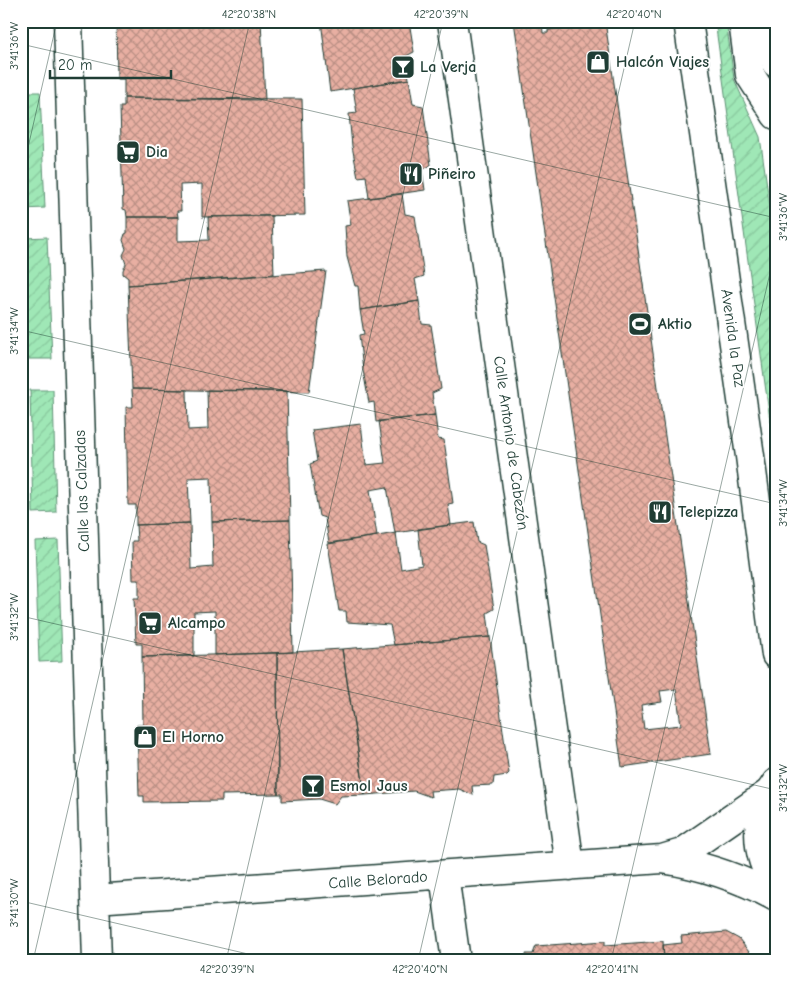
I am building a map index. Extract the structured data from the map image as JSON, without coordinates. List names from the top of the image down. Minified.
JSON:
{"streets":{"street":["Avenida la Paz","Calle Antonio de Cabezón","Calle las Calzadas","Calle Belorado"]},"crossings":[["Calle Antonio de Cabezón","Calle Belorado"],["Calle las Calzadas","Calle Belorado"]],"places":{"shop":["Halcón Viajes","El Horno"],"bar":["La Verja","Esmol Jaus"],"supermarket":["Dia","Alcampo"],"restaurant":["Piñeiro","Telepizza"],"sports":["Aktio"]},"scale_bar":"20 m","coordinates":["42°20'38\"N","42°20'39\"N","42°20'40\"N","3°41'36\"W","3°41'34\"W","3°41'32\"W","3°41'30\"W","42°20'41\"N"]}
